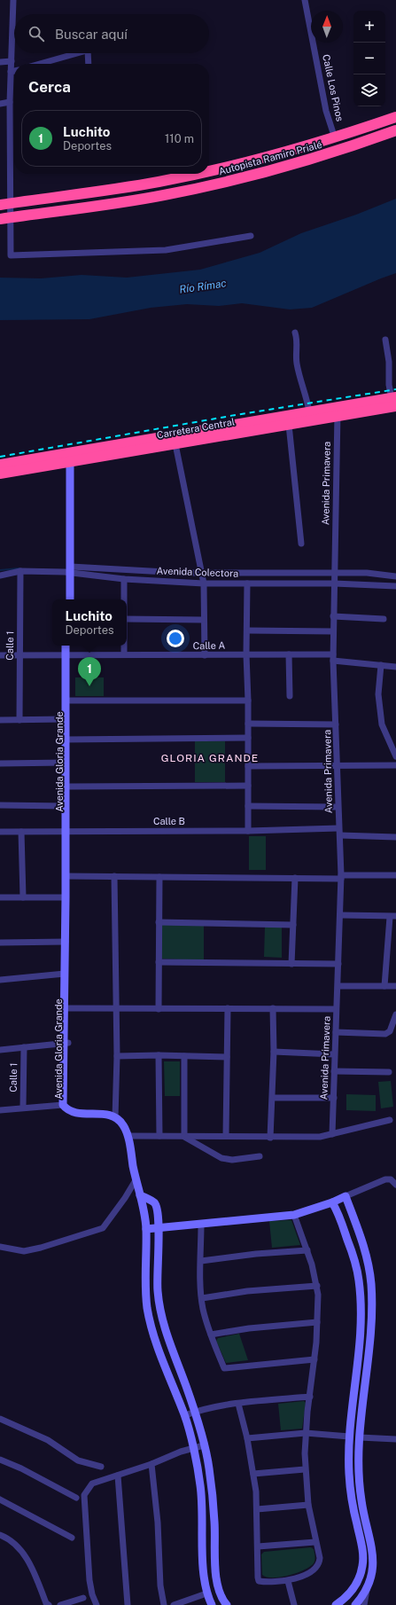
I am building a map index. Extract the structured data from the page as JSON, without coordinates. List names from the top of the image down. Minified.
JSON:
{"streets":{"highway":["Autopista Ramiro Prialé","Carretera Central"],"street":["Calle Los Pinos","Avenida Primavera","Avenida Colectora","Calle 1","Calle A","Avenida Gloria Grande","Calle B"]},"crossings":[["Calle Los Pinos","Autopista Ramiro Prialé"],["Carretera Central","Avenida Primavera"],["Avenida Primavera","Avenida Colectora"],["Avenida Primavera","Calle A"],["Avenida Primavera","Calle B"],["Avenida Colectora","Calle 1"],["Calle 1","Calle A"],["Calle A","Avenida Gloria Grande"],["Avenida Gloria Grande","Calle B"]],"districts":["GLORIA GRANDE"],"water":["Río Rímac"],"north":"top","page":{"map_buttons":["+","−"],"search":"Buscar aquí","heading":"Cerca","list":[{"mark":"1","name":"Luchito","note":"Deportes","value":"110 m"}],"popup":["Luchito","Deportes"],"pins":"1"}}
